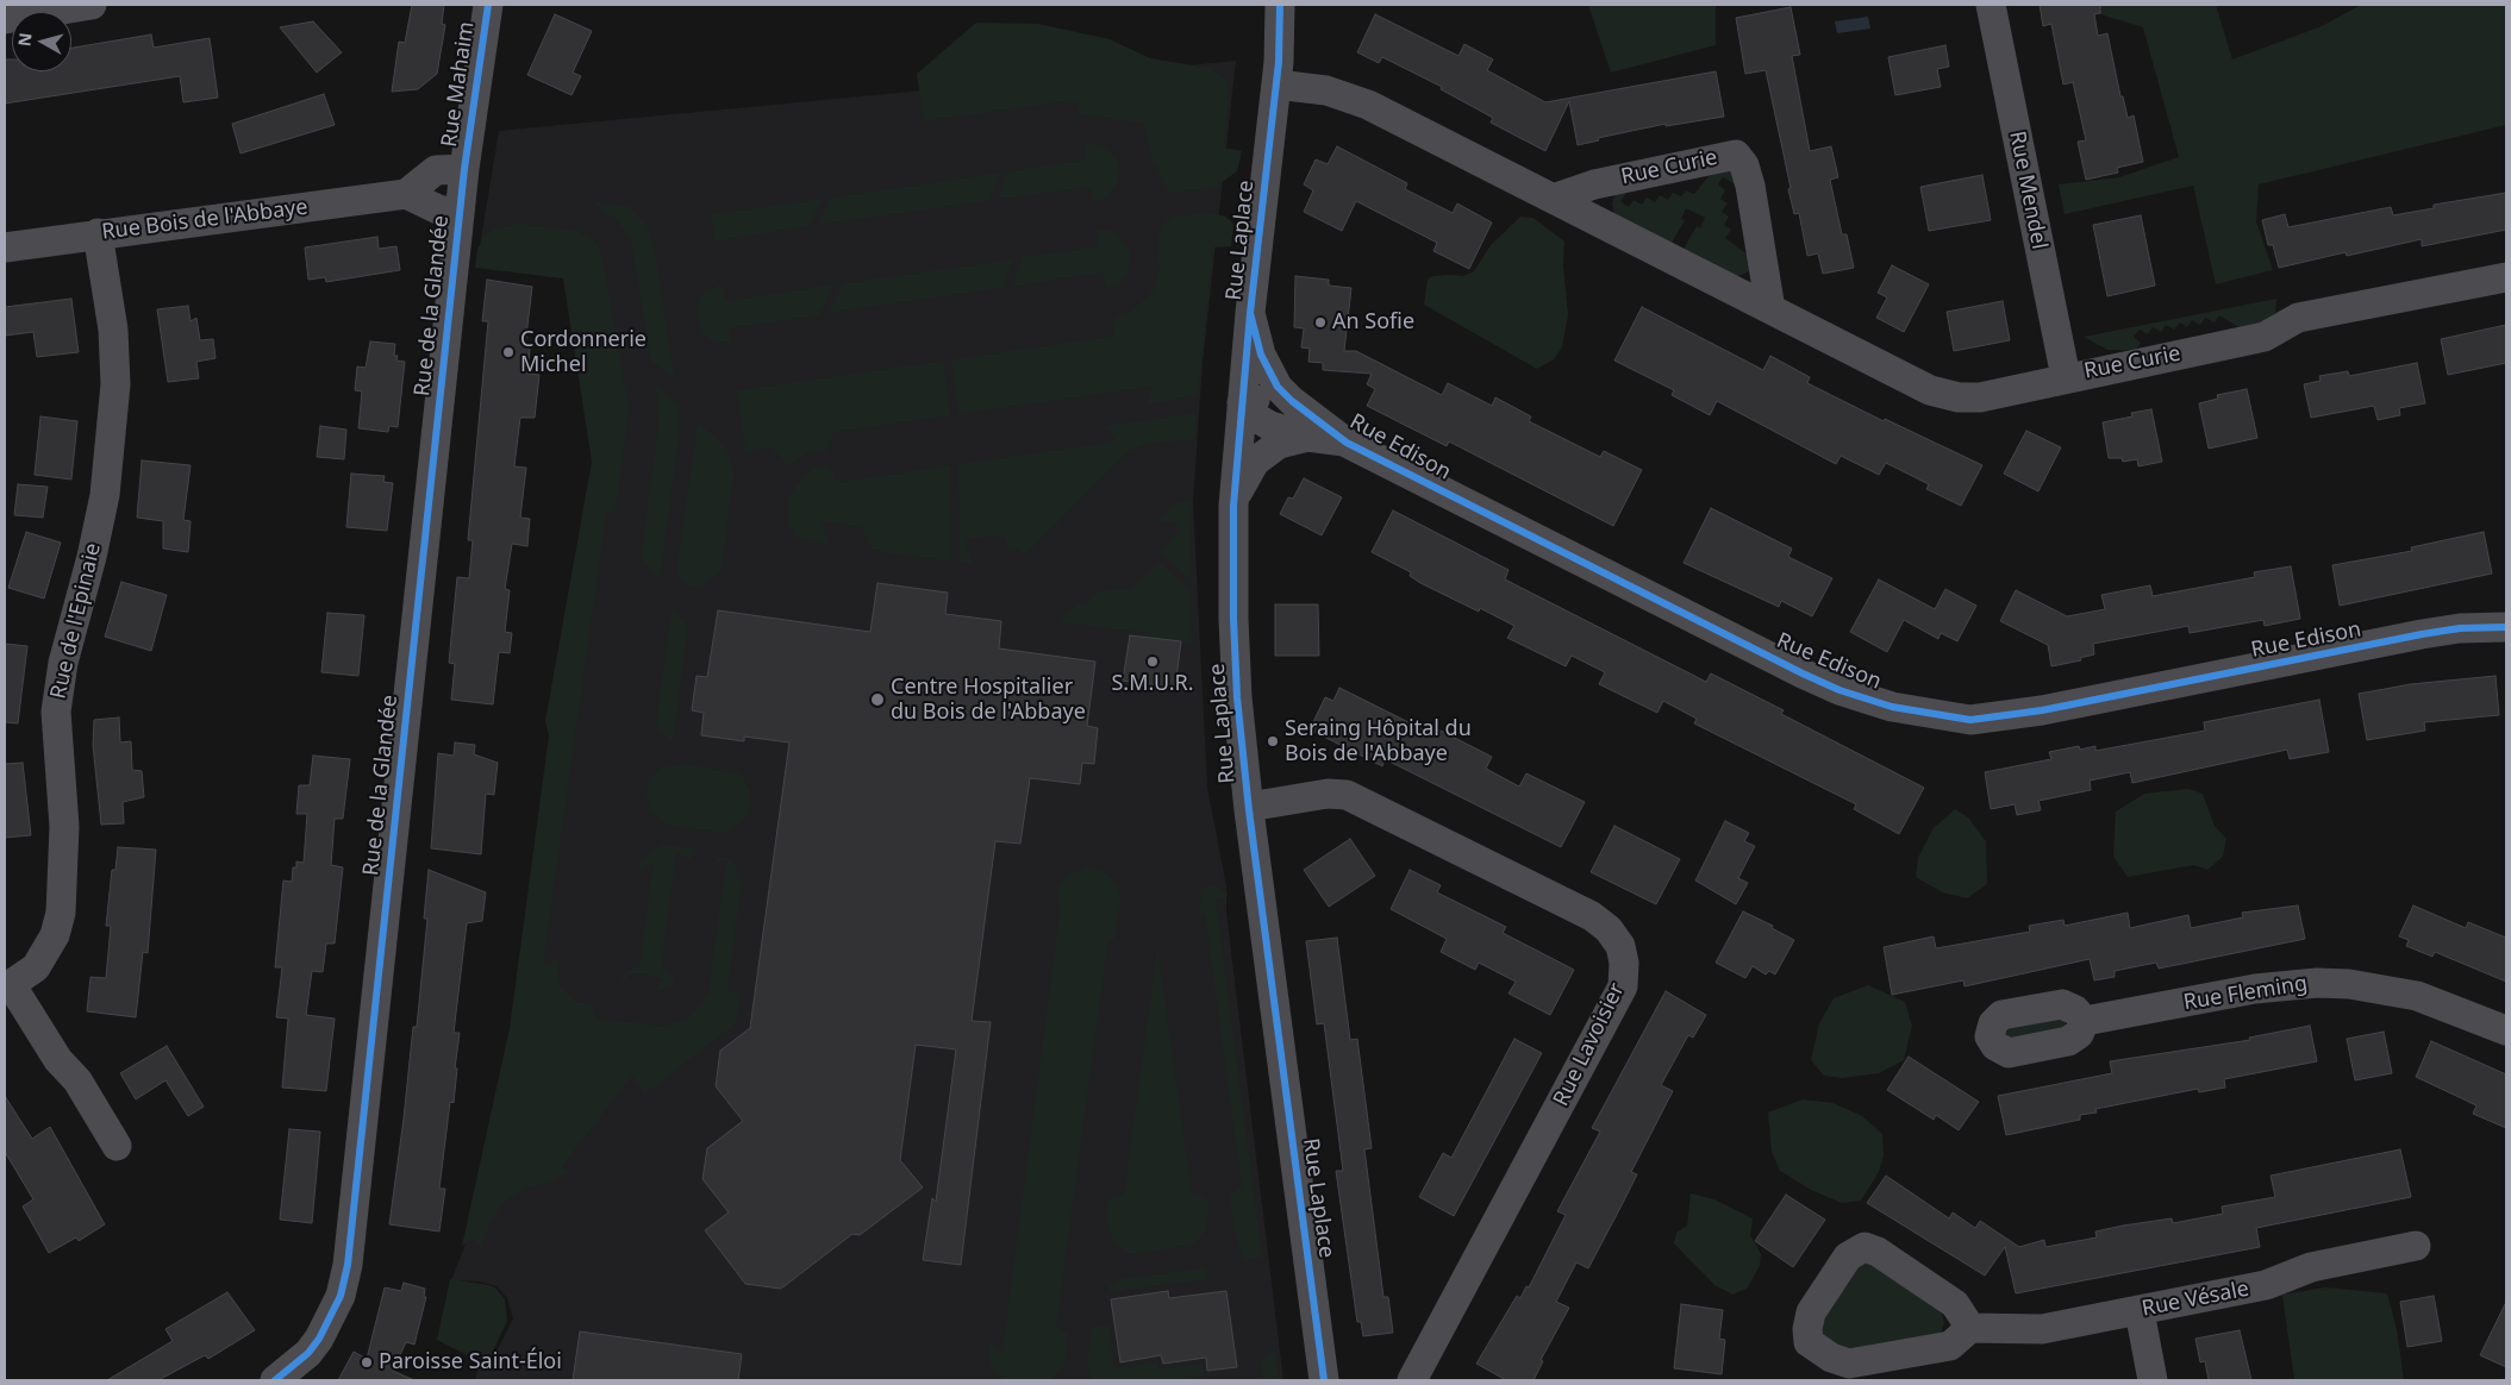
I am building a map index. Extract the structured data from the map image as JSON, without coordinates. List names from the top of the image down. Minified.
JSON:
{"streets":{"street":["Rue Mahaim","Rue Curie","Rue Mendel","Rue Bois de l'Abbaye","Rue Laplace","Rue de la Glandée","Rue Edison","Rue de l'Epinaie","Rue Fleming","Rue Lavoisier","Rue Vésale"]},"crossings":[["Rue Mahaim","Rue de la Glandée"],["Rue Curie","Rue Mendel"],["Rue Curie","Rue Laplace"],["Rue Bois de l'Abbaye","Rue de l'Epinaie"],["Rue Laplace","Rue Edison"],["Rue Laplace","Rue Lavoisier"]],"places":["An Sofie","Cordonnerie Michel","S.M.U.R.","Centre Hospitalier du Bois de l'Abbaye","Seraing Hôpital du Bois de l'Abbaye","Paroisse Saint-Éloi"],"north":"left"}
